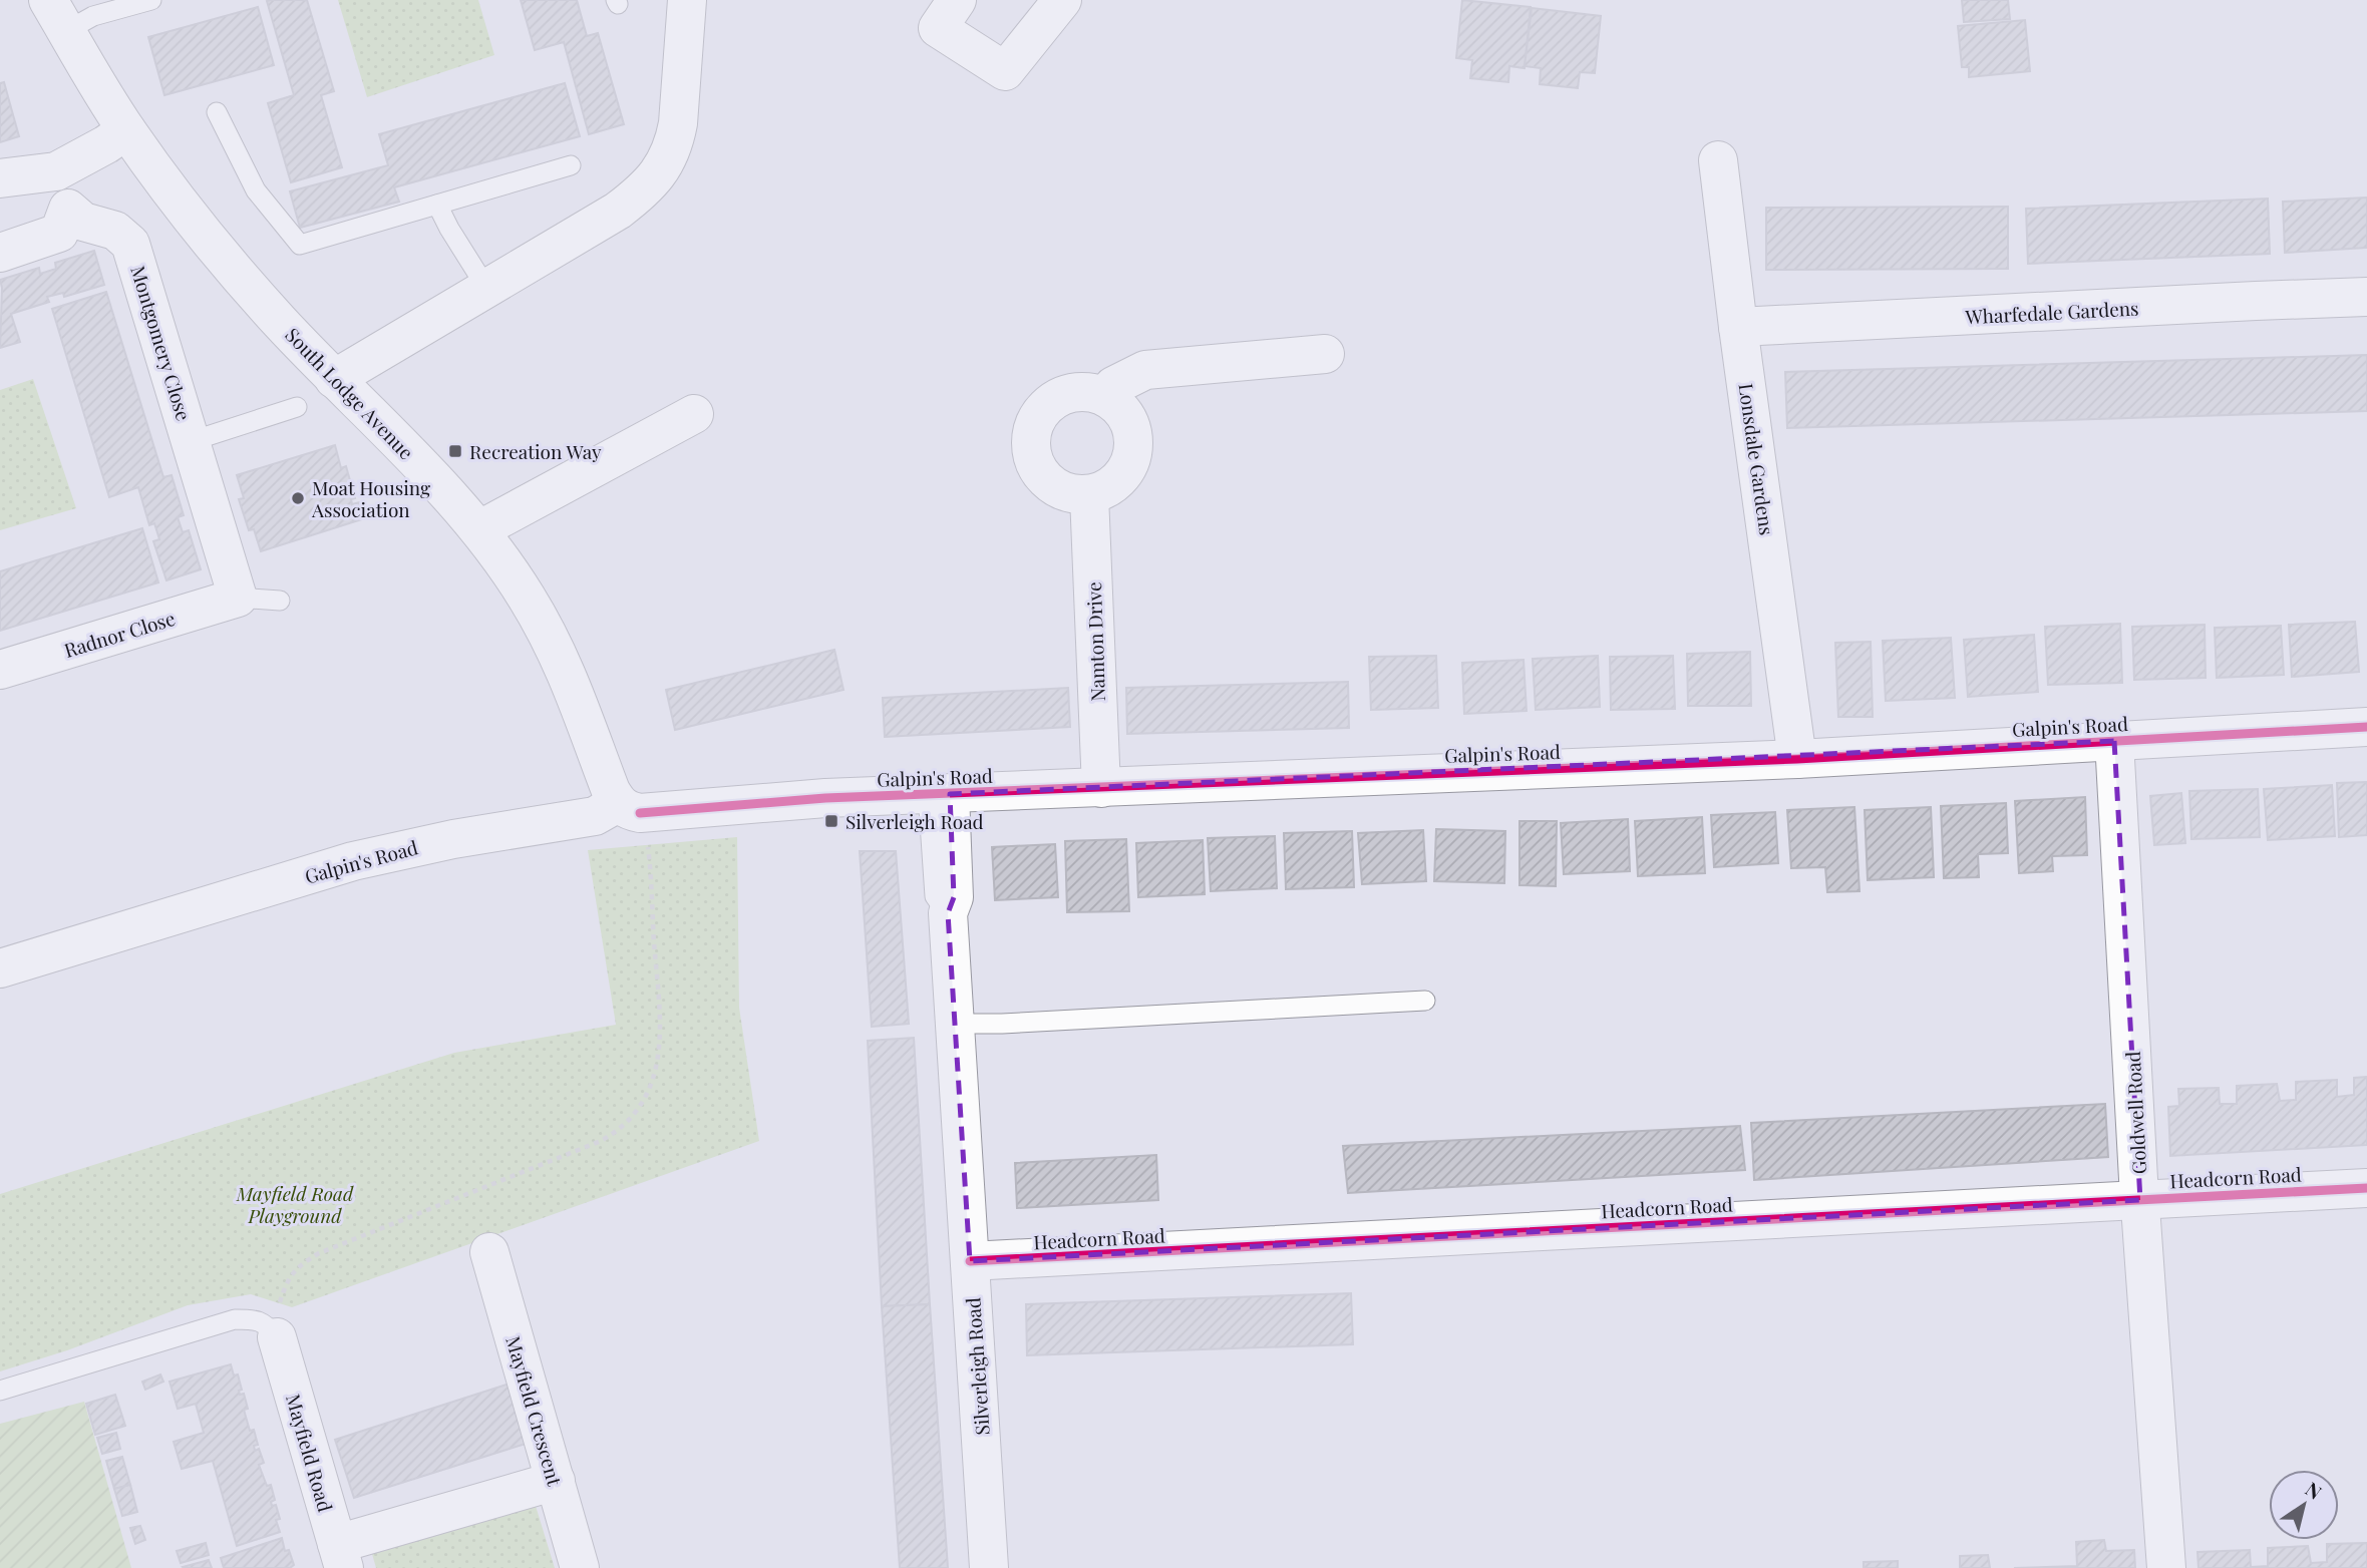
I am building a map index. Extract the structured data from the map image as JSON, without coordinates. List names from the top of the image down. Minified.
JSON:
{"streets":{"street":["Wharfedale Gardens","Montgomery Close","South Lodge Avenue","Lonsdale Gardens","Radnor Close","Namton Drive","Galpin's Road","Goldwell Road","Headcorn Road","Silverleigh Road","Mayfield Crescent","Mayfield Road"]},"crossings":[["Wharfedale Gardens","Lonsdale Gardens"],["Montgomery Close","Radnor Close"],["South Lodge Avenue","Galpin's Road"],["Lonsdale Gardens","Galpin's Road"],["Namton Drive","Galpin's Road"],["Galpin's Road","Goldwell Road"],["Galpin's Road","Silverleigh Road"],["Goldwell Road","Headcorn Road"],["Headcorn Road","Silverleigh Road"]],"parks":["Mayfield Road Playground"],"places":{"transit":["Recreation Way","Silverleigh Road"],"other":["Moat Housing Association"]},"north":"top right"}
